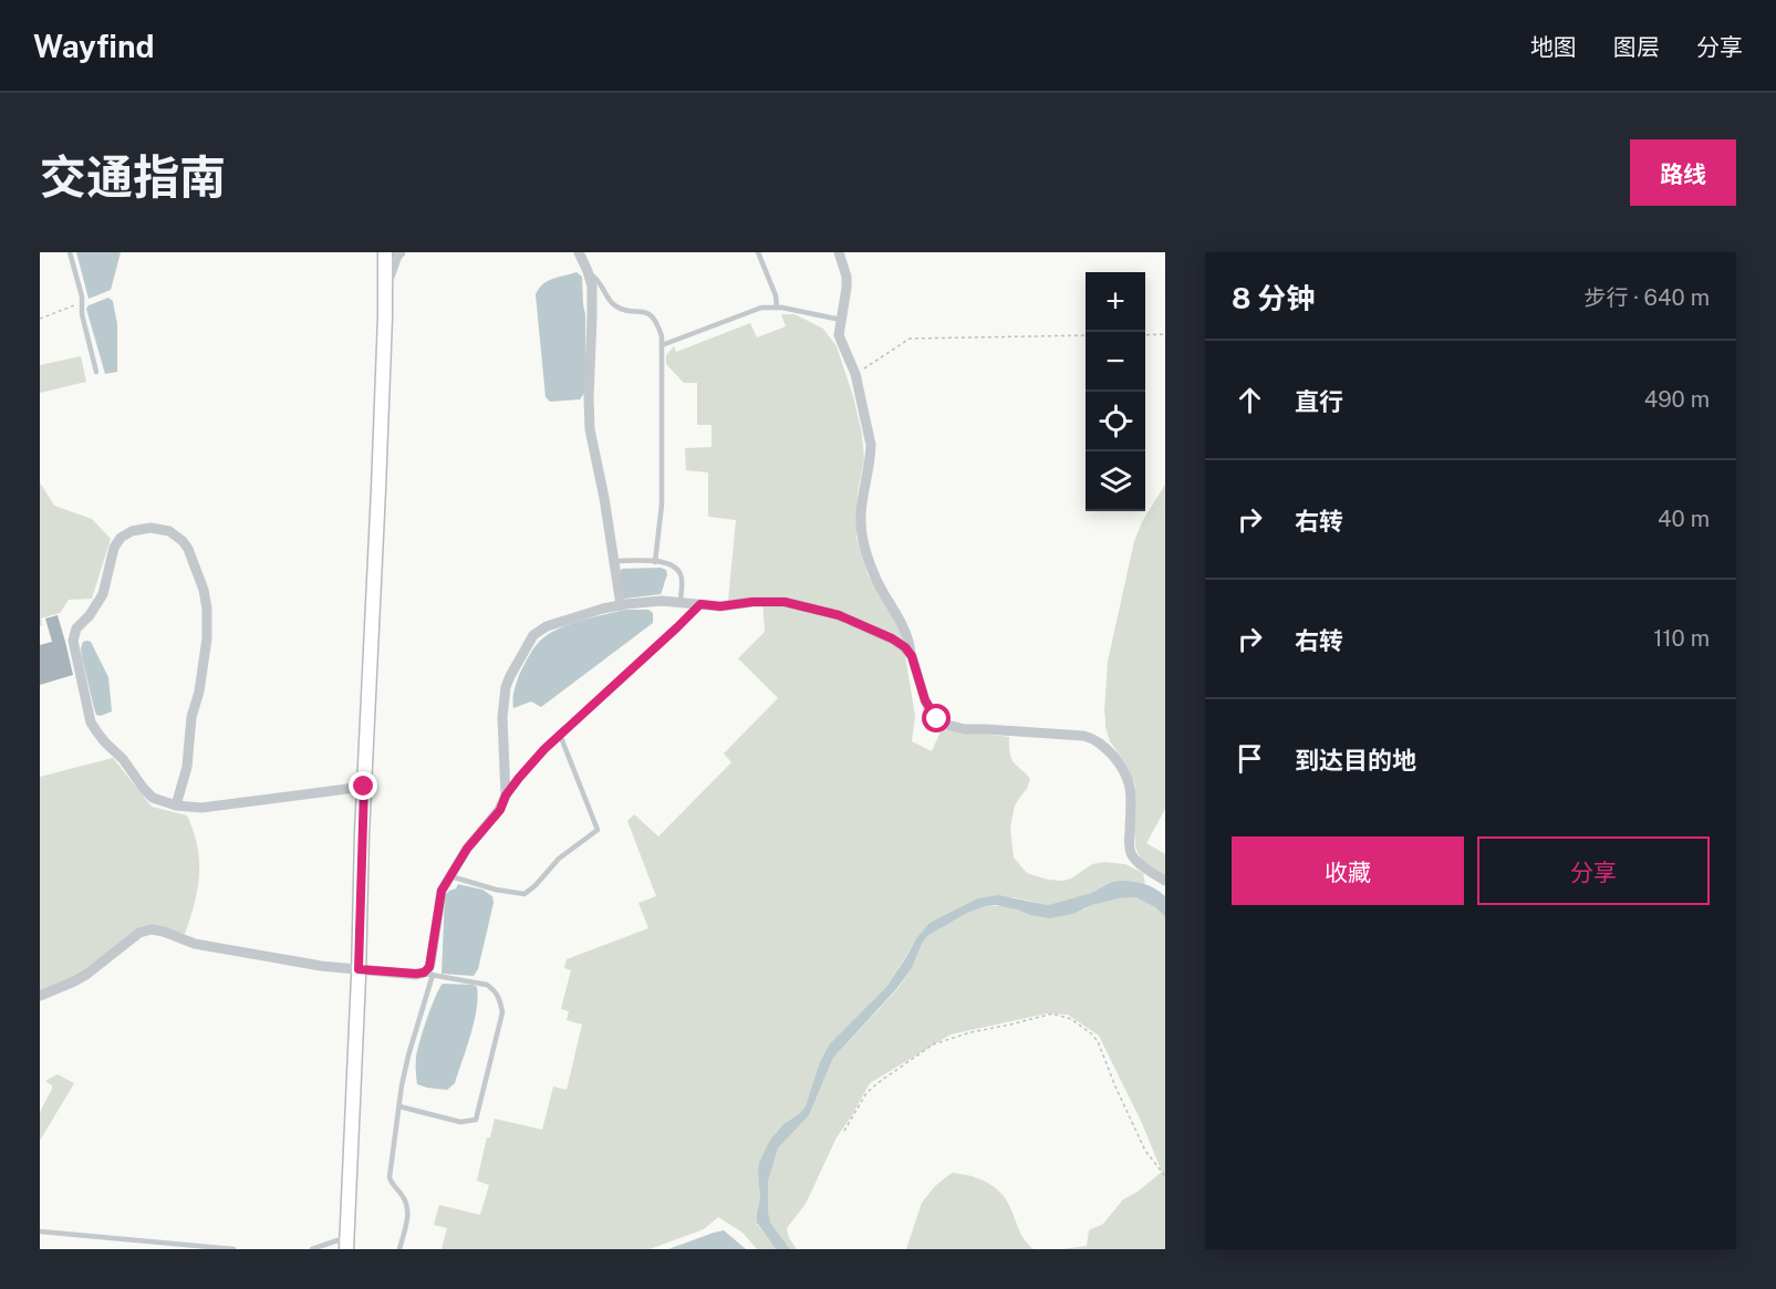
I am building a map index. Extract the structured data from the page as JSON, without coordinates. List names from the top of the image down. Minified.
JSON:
{"page":{"header":"Wayfind","nav":["地图","图层","分享"],"title":"交通指南","buttons":["路线",["收藏","分享"]],"heading":["8 分钟","步行 · 640 m"],"map_buttons":["+","−"],"list":[["直行","490 m"],["右转","40 m"],["右转","110 m"],"到达目的地"]}}
